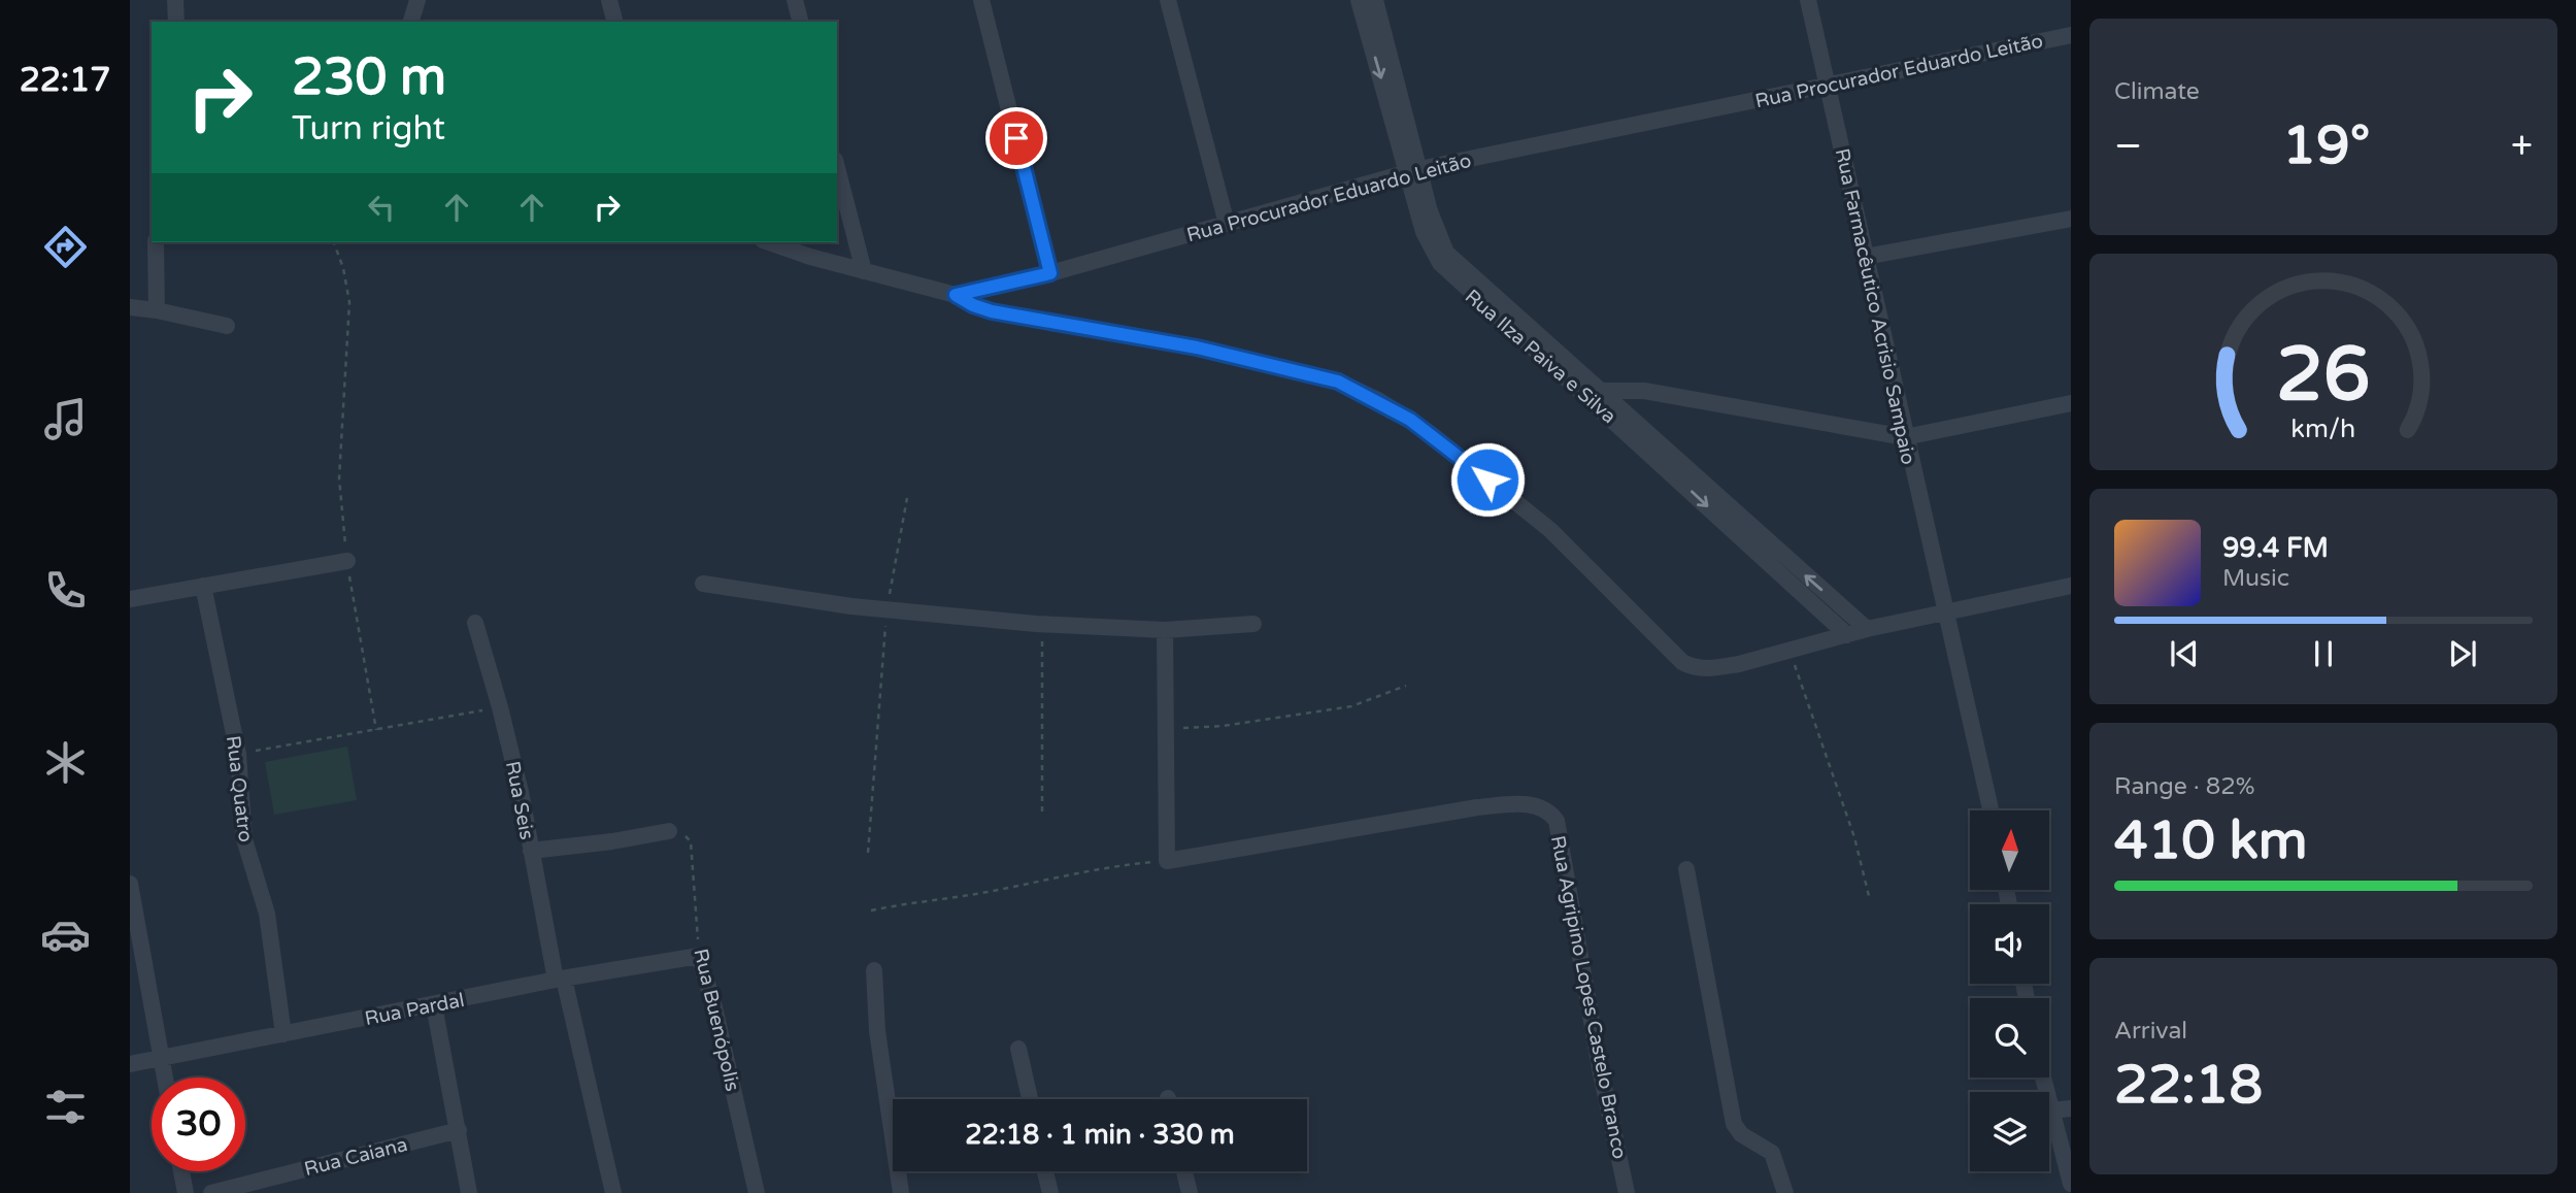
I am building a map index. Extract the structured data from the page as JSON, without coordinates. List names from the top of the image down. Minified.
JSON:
{"streets":{"street":["Rua Procurador Eduardo Leitão","Rua Farmacêutico Acrisio Sampaio","Rua Ilza Paiva e Silva","Rua Quatro","Rua Seis","Rua Agripino Lopes Castelo Branco","Rua Pardal","Rua Buenópolis","Rua Caiana"]},"crossings":[["Rua Procurador Eduardo Leitão","Rua Farmacêutico Acrisio Sampaio"],["Rua Procurador Eduardo Leitão","Rua Ilza Paiva e Silva"],["Rua Quatro","Rua Pardal"],["Rua Seis","Rua Pardal"],["Rua Pardal","Rua Buenópolis"]],"north":"top","page":{"tabs":"22:17","tile":["Climate",["Range · 82%","410 km"],["Arrival","22:18"]],"turn":["230 m","Turn right"],"heat":["−","19°","+"],"song":["99.4 FM","Music"],"limit":"30","trip":"22:18 · 1 min · 330 m","gauge":["26","km/h"]}}
